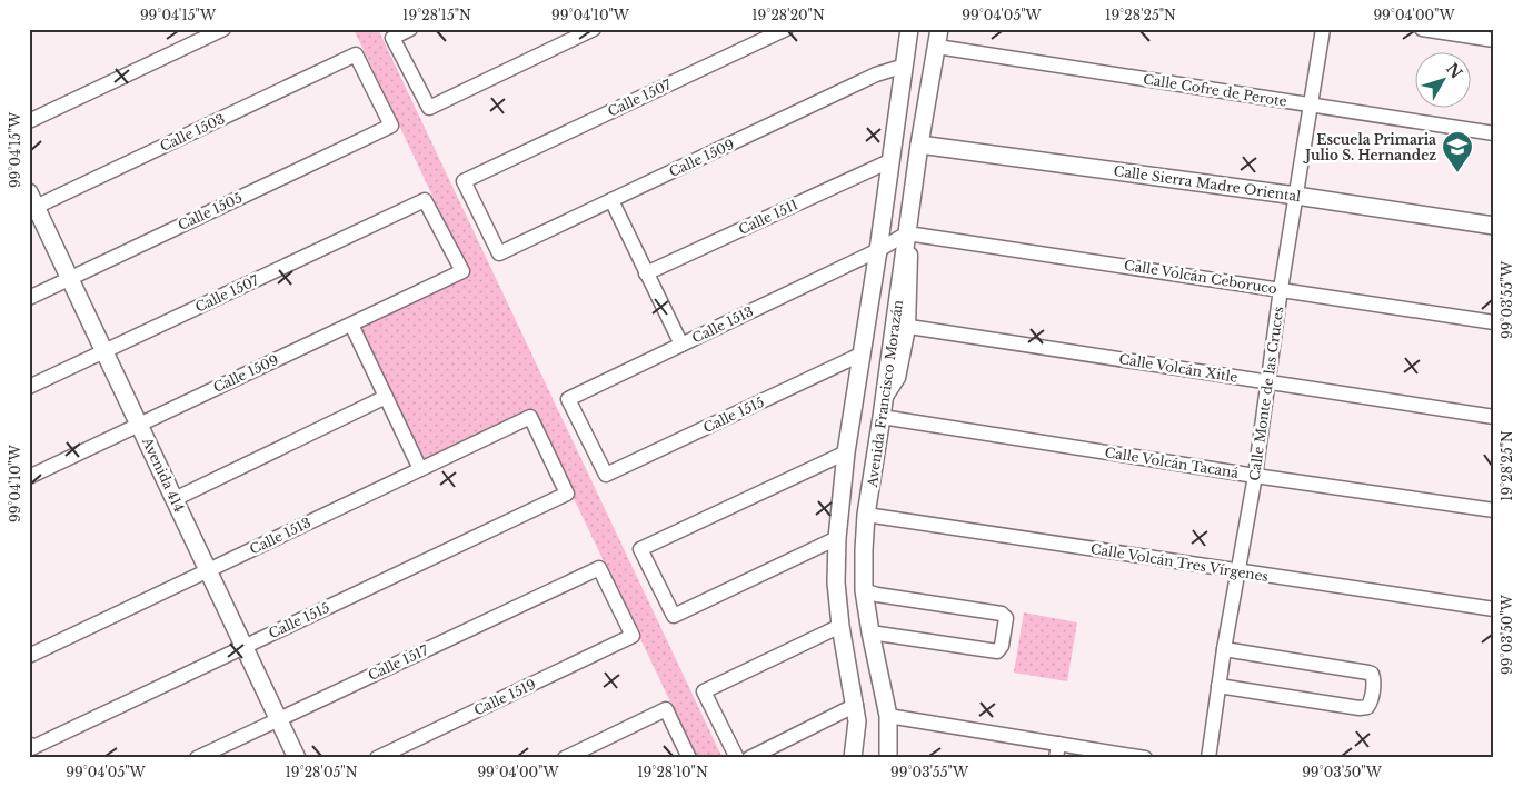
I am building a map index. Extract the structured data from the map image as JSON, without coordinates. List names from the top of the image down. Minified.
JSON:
{"streets":{"street":["Calle Cofre de Perote","Calle 1507","Calle 1503","Calle 1509","Calle Sierra Madre Oriental","Calle 1505","Calle 1511","Calle Volcán Ceboruco","Calle 1513","Calle Volcán Xitle","Avenida Francisco Morazán","Calle Monte de las Cruces","Calle 1515","Calle Volcán Tacaná","Avenida 414","Calle Volcán Tres Vírgenes","Calle 1517","Calle 1519"]},"crossings":[["Calle Cofre de Perote","Avenida Francisco Morazán"],["Calle Cofre de Perote","Calle Monte de las Cruces"],["Calle 1507","Calle 1509"],["Calle 1507","Avenida 414"],["Calle 1503","Calle 1505"],["Calle 1503","Avenida 414"],["Calle 1509","Avenida Francisco Morazán"],["Calle 1509","Avenida 414"],["Calle Sierra Madre Oriental","Avenida Francisco Morazán"],["Calle Sierra Madre Oriental","Calle Monte de las Cruces"],["Calle 1505","Avenida 414"],["Calle 1511","Avenida Francisco Morazán"],["Calle Volcán Ceboruco","Calle 1513"],["Calle Volcán Ceboruco","Avenida Francisco Morazán"],["Calle Volcán Ceboruco","Calle Monte de las Cruces"],["Calle 1513","Avenida Francisco Morazán"],["Calle 1513","Calle 1515"],["Calle 1513","Avenida 414"],["Calle Volcán Xitle","Avenida Francisco Morazán"],["Calle Volcán Xitle","Calle Monte de las Cruces"],["Avenida Francisco Morazán","Calle 1515"],["Avenida Francisco Morazán","Calle Volcán Tacaná"],["Avenida Francisco Morazán","Calle Volcán Tres Vírgenes"],["Calle Monte de las Cruces","Calle Volcán Tacaná"],["Calle Monte de las Cruces","Calle Volcán Tres Vírgenes"],["Calle 1515","Avenida 414"],["Avenida 414","Calle 1517"],["Calle 1517","Calle 1519"]],"places":{"school or university":["Escuela Primaria Julio S. Hernandez"]},"north":"top right","coordinates":["99°04'15\"W","19°28'15\"N","99°04'10\"W","19°28'20\"N","99°04'05\"W","19°28'25\"N","99°04'00\"W","99°03'55\"W","99°03'50\"W","19°28'05\"N","19°28'10\"N"]}
